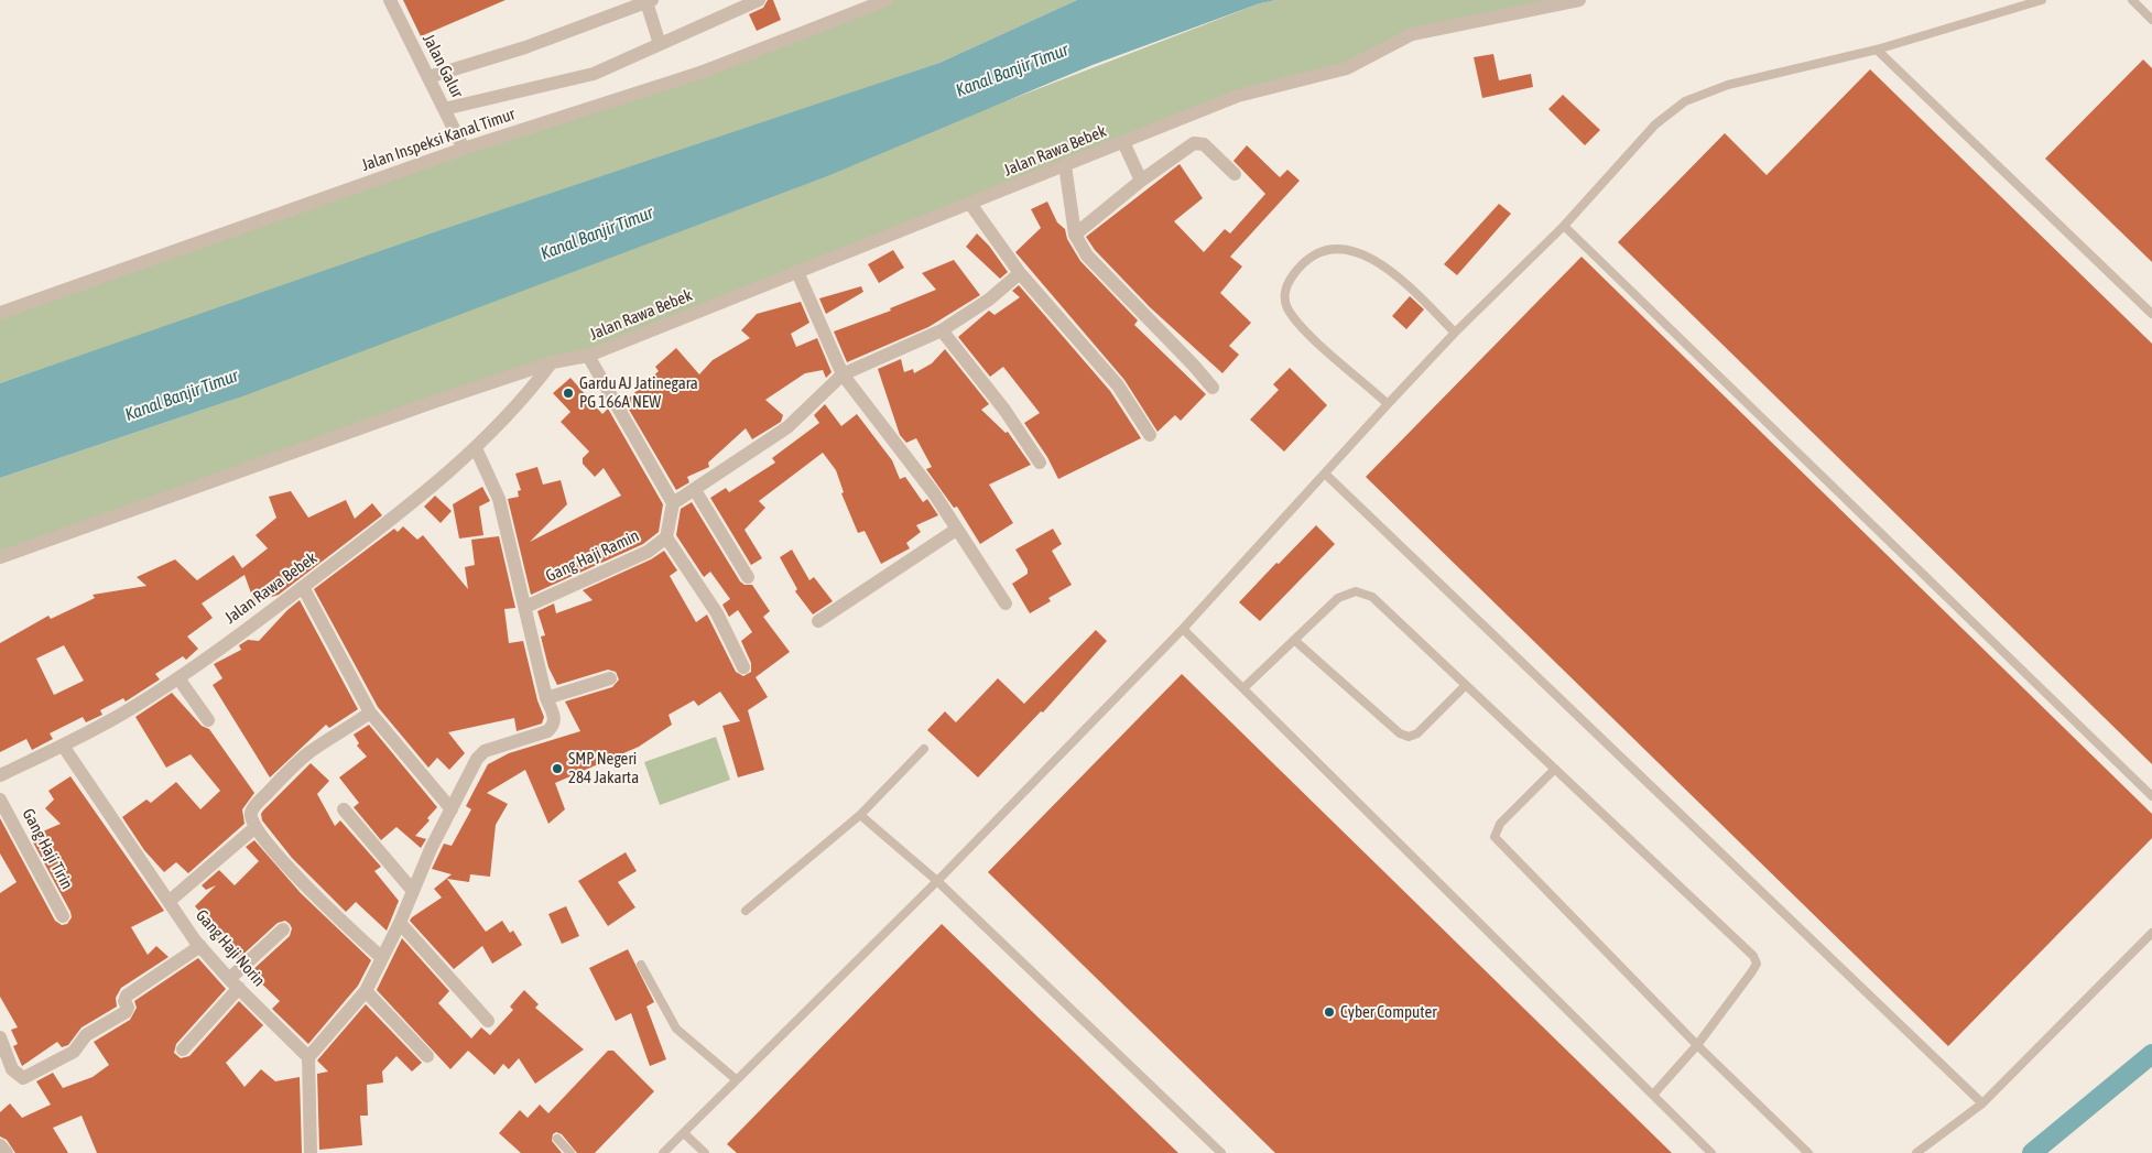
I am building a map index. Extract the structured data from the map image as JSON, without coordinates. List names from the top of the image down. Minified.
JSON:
{"streets":{"street":["Jalan Galur","Jalan Inspeksi Kanal Timur","Jalan Rawa Bebek","Gang Haji Ramin","Gang Haji Tirin","Gang Haji Norin"]},"crossings":[["Jalan Galur","Jalan Inspeksi Kanal Timur"],["Jalan Rawa Bebek","Gang Haji Norin"]],"water":["Kanal Banjir Timur"],"places":["Gardu AJ Jatinegara PG 166A NEW","SMP Negeri 284 Jakarta","Cyber Computer"]}
